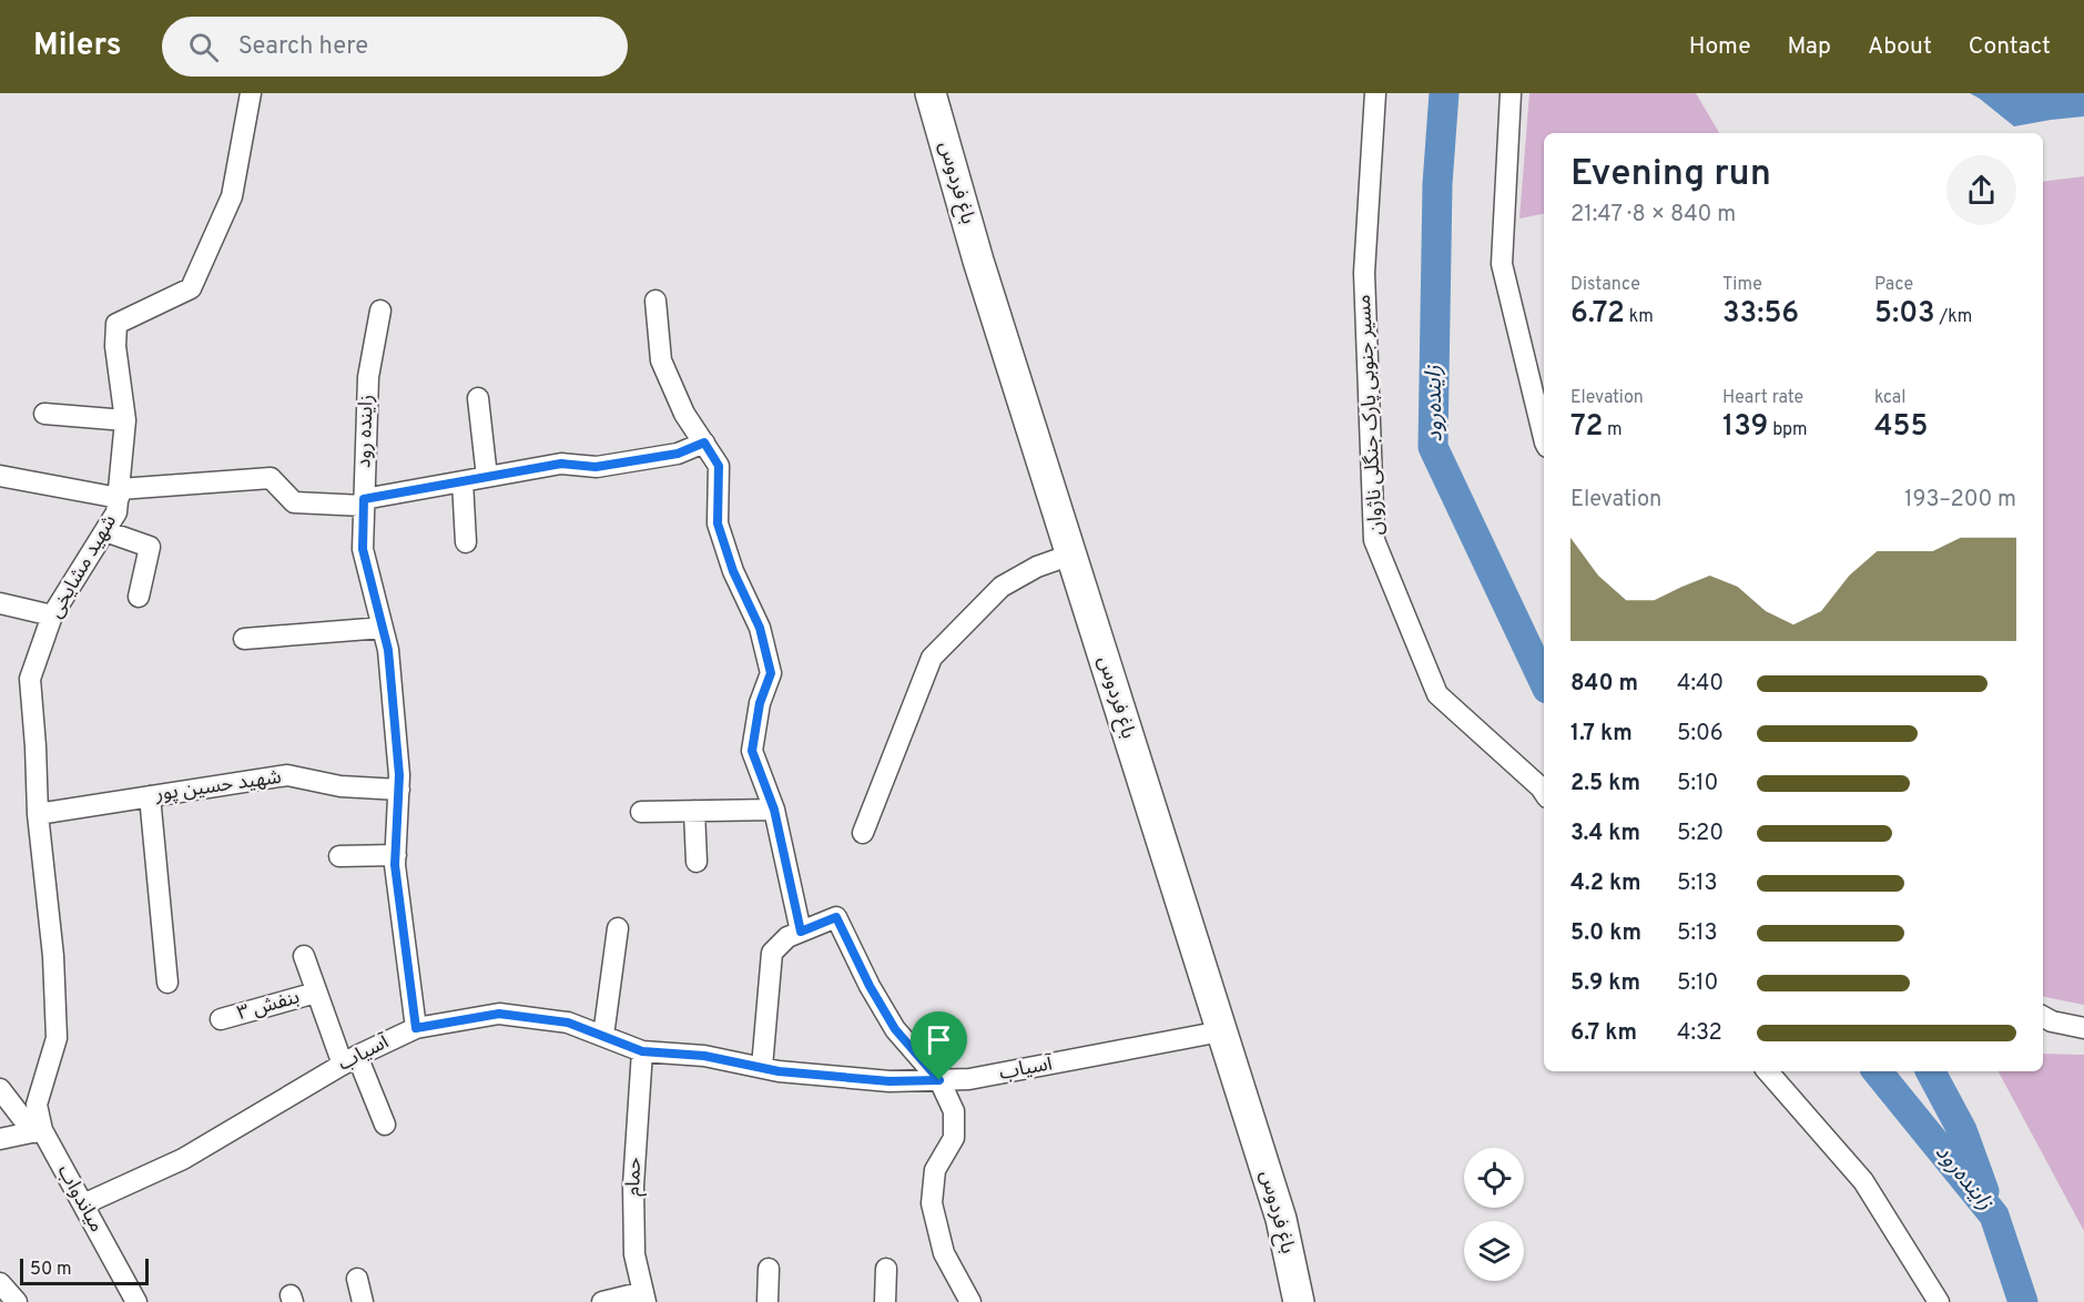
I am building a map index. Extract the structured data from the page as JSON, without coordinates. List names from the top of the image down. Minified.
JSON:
{"streets":{"street":["باغ فردوس","مسیر جنوبی پارک جنگلی ناژوان","زاینده رود","شهید مشایخی","شهید حسین پور","بنفش ۳","آسیاب","حمام","میاندواب"]},"crossings":[["باغ فردوس","آسیاب"],["زاینده رود","شهید حسین پور"],["زاینده رود","آسیاب"],["شهید مشایخی","شهید حسین پور"],["شهید مشایخی","میاندواب"],["آسیاب","حمام"],["آسیاب","میاندواب"]],"water":["زاینده‌رود"],"scale_bar":"50 m","page":{"header":"Milers","search":"Search here","nav":["Home","Map","About","Contact"],"heading":["Evening run","21:47 · 8 × 840 m"],"stats":[["Distance","6.72 km"],["Time","33:56"],["Pace","5:03 /km"],["Elevation","72 m"],["Heart rate","139 bpm"],["kcal","455"]],"chart":["Elevation","193–200 m"],"list":[{"name":"840 m","note":"4:40"},{"name":"1.7 km","note":"5:06"},{"name":"2.5 km","note":"5:10"},{"name":"3.4 km","note":"5:20"},{"name":"4.2 km","note":"5:13"},{"name":"5.0 km","note":"5:13"},{"name":"5.9 km","note":"5:10"},{"name":"6.7 km","note":"4:32"}],"scale":"50 m"}}
